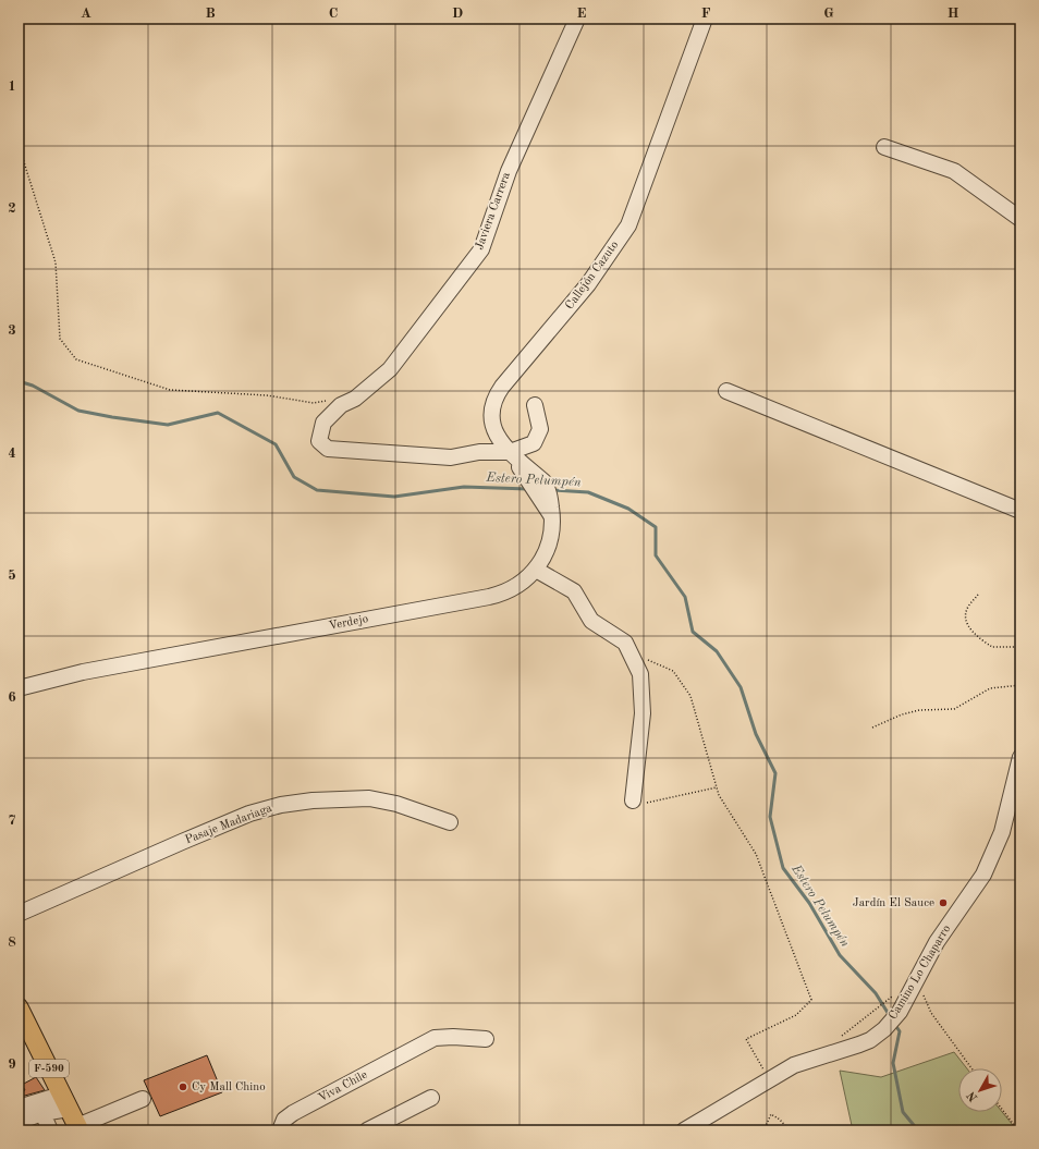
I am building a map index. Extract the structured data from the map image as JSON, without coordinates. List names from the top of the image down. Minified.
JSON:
{"streets":{"main road":["F-590"],"street":["Javiera Carrera","Callejón Cazuto","Verdejo","Pasaje Madariaga","Camino Lo Chaparro","Viva Chile"]},"crossings":[["Javiera Carrera","Callejón Cazuto"],["Callejón Cazuto","Verdejo"]],"water":["Estero Pelumpén"],"places":["Jardín El Sauce","Cy Mall Chino"],"north":"bottom left","grid":{"columns":["A","B","C","D","E","F","G","H"],"rows":["1","2","3","4","5","6","7","8","9"]}}
